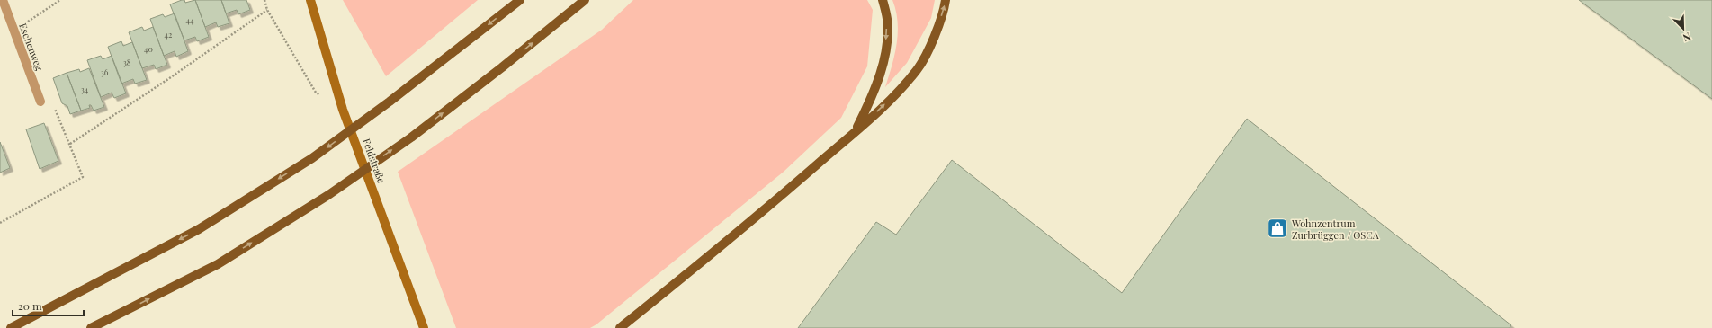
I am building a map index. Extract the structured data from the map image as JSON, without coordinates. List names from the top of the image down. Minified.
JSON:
{"streets":{"main road":["Feldstraße"],"street":["Eschenweg"]},"places":{"shop":["Wohnzentrum Zurbrüggen / OSCA"]},"house_numbers":["44","42","40","38","36","34"],"scale_bar":"20 m","north":"bottom right"}
